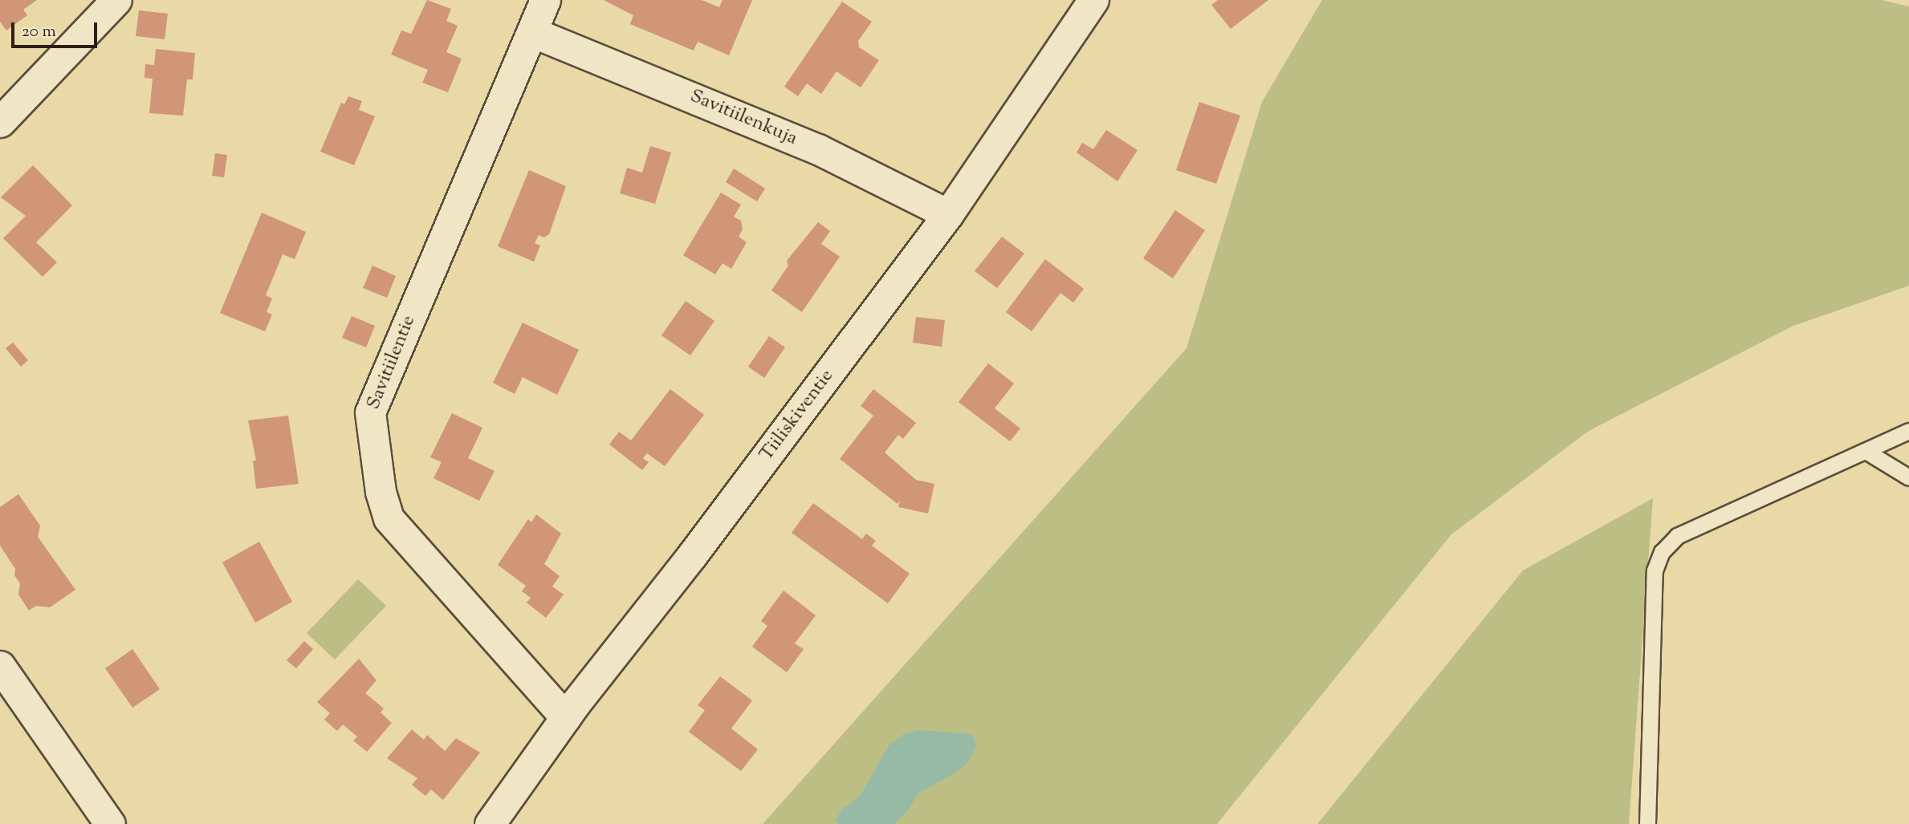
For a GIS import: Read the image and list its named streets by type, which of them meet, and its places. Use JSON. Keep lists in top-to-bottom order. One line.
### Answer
{"streets":{"street":["Savitiilenkuja","Savitiilentie","Tiiliskiventie"]},"crossings":[["Savitiilenkuja","Savitiilentie"],["Savitiilenkuja","Tiiliskiventie"],["Savitiilentie","Tiiliskiventie"]],"scale_bar":"20 m"}
